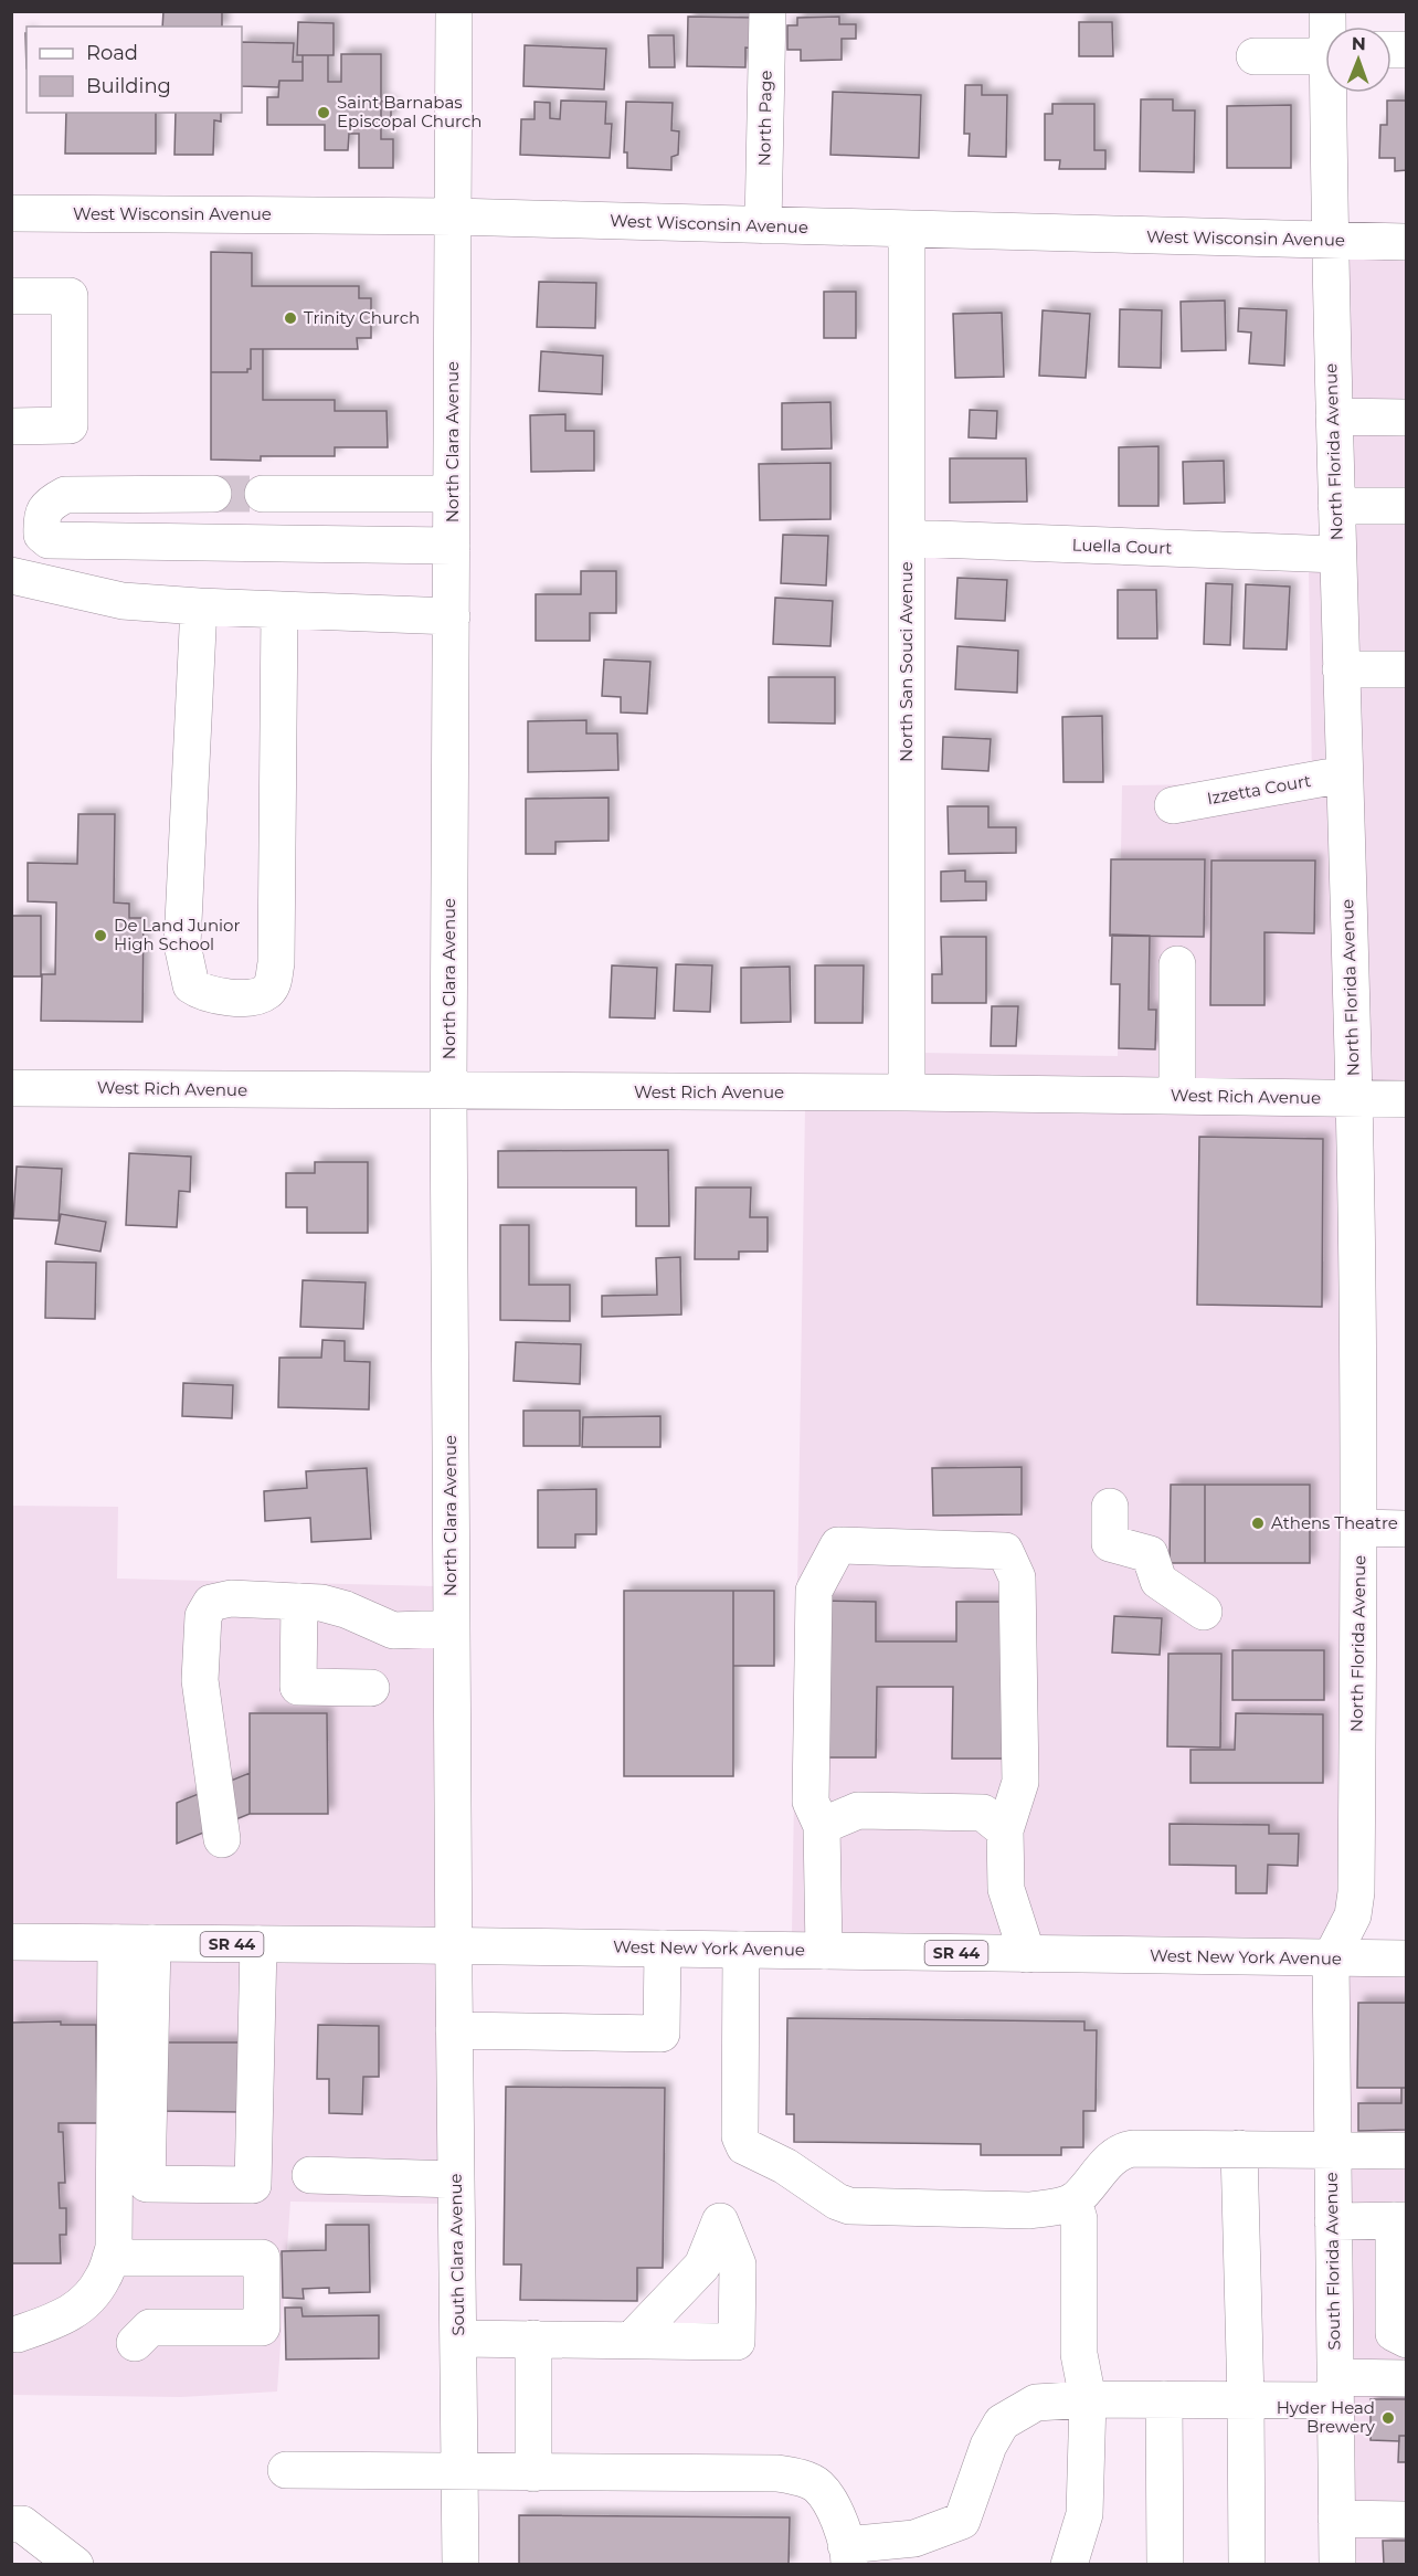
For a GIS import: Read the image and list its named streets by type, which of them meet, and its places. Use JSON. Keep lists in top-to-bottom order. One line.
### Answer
{"streets":{"street":["North Page","West Wisconsin Avenue","North Clara Avenue","North Florida Avenue","Luella Court","North San Souci Avenue","Izzetta Court","West Rich Avenue","SR 44","West New York Avenue","South Clara Avenue","South Florida Avenue"]},"crossings":[["North Page","West Wisconsin Avenue"],["West Wisconsin Avenue","North Clara Avenue"],["West Wisconsin Avenue","North Florida Avenue"],["West Wisconsin Avenue","North San Souci Avenue"],["North Clara Avenue","West Rich Avenue"],["North Clara Avenue","West New York Avenue"],["North Clara Avenue","South Clara Avenue"],["North Florida Avenue","Luella Court"],["North Florida Avenue","Izzetta Court"],["North Florida Avenue","West Rich Avenue"],["North Florida Avenue","West New York Avenue"],["North Florida Avenue","South Florida Avenue"],["Luella Court","North San Souci Avenue"],["North San Souci Avenue","West Rich Avenue"],["West New York Avenue","South Clara Avenue"],["West New York Avenue","South Florida Avenue"]],"places":["Saint Barnabas Episcopal Church","Trinity Church","De Land Junior High School","Athens Theatre","Hyder Head Brewery"],"legend":["Road","Building"],"north":"top"}
